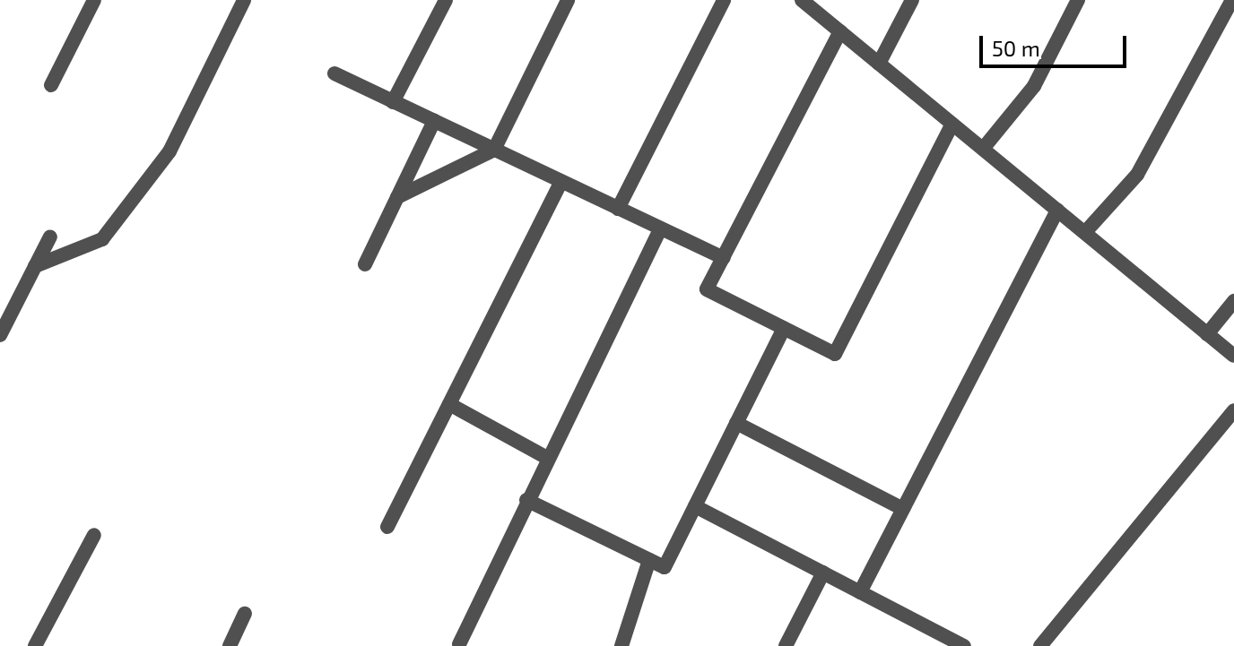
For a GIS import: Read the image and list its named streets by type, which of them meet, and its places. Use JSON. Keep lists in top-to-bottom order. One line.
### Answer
{"scale_bar":"50 m"}
